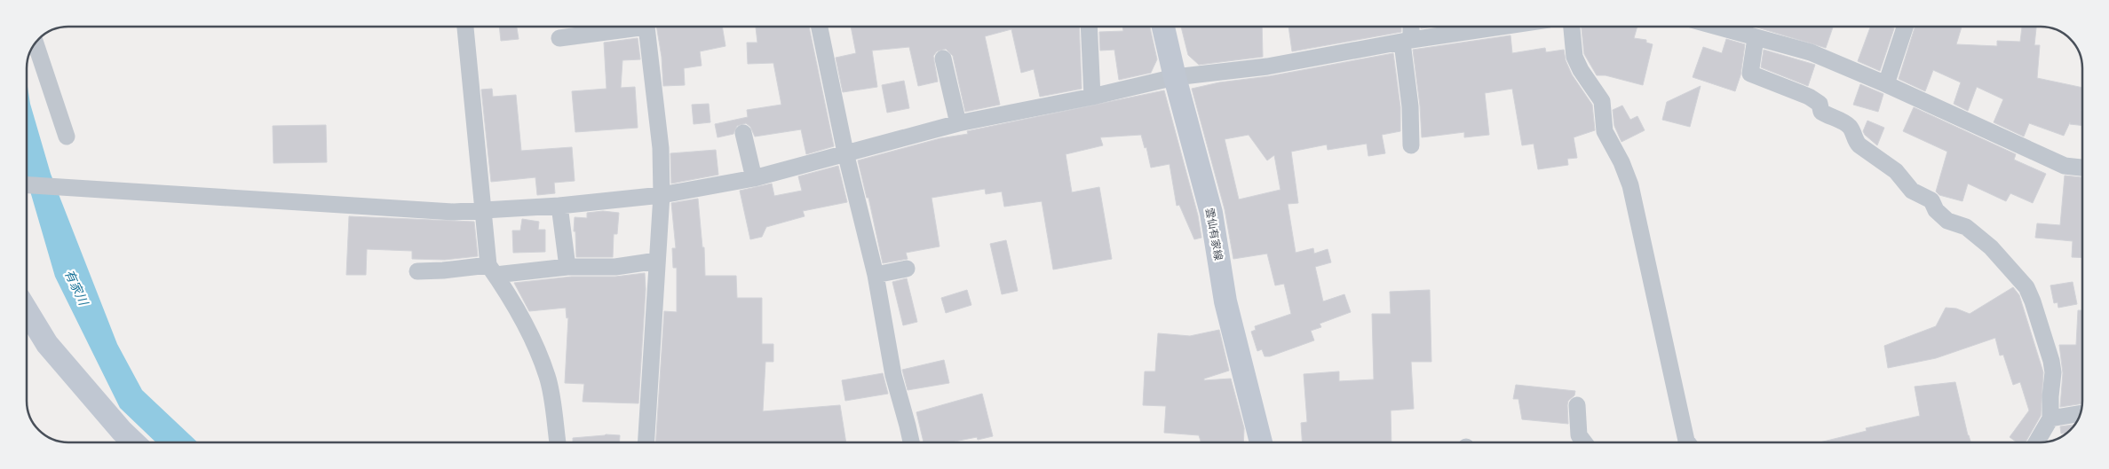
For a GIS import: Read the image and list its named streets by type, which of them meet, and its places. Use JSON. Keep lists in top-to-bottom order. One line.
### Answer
{"streets":{"main road":["雲仙有家線"]},"water":["有家川"]}
